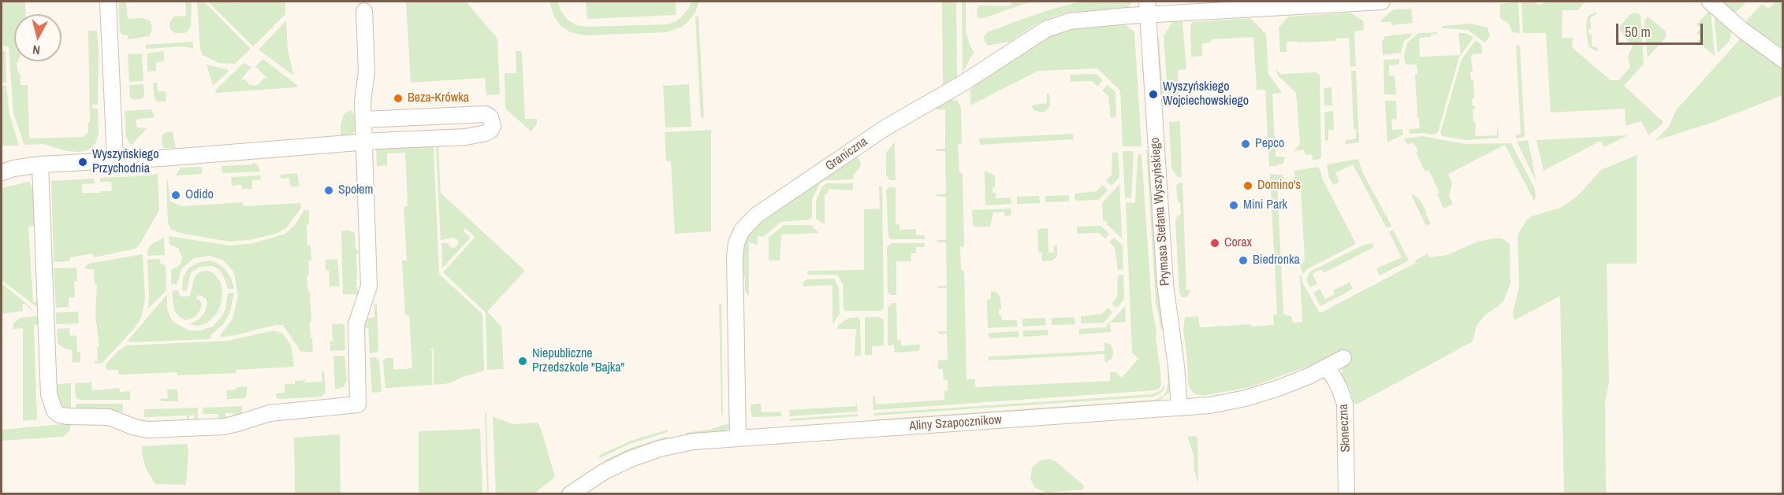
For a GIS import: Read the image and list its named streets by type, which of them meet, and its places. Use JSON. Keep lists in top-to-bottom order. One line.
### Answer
{"streets":{"street":["Graniczna","Prymasa Stefana Wyszyńskiego","Aliny Szapocznikow","Słoneczna"]},"crossings":[["Graniczna","Prymasa Stefana Wyszyńskiego"],["Graniczna","Aliny Szapocznikow"],["Prymasa Stefana Wyszyńskiego","Aliny Szapocznikow"],["Aliny Szapocznikow","Słoneczna"]],"places":["Wyszyńskiego Wojciechowskiego","Beza-Krówka","Pepco","Wyszyńskiego Przychodnia","Domino's","Społem","Odido","Mini Park","Corax","Biedronka","Niepubliczne Przedszkole \"Bajka\""],"scale_bar":"50 m","north":"bottom"}
